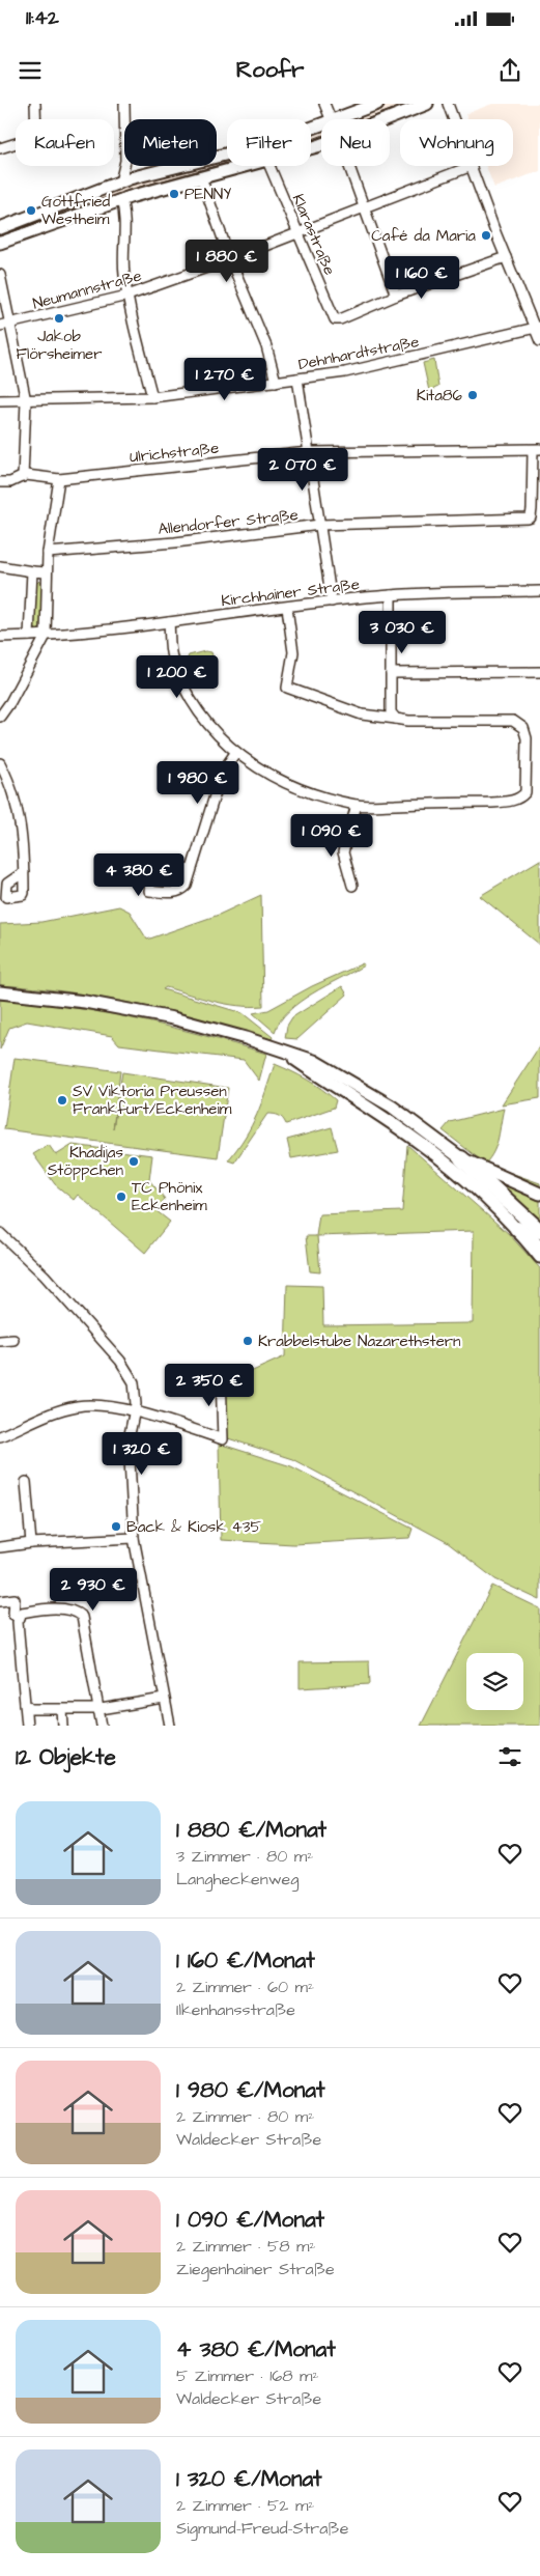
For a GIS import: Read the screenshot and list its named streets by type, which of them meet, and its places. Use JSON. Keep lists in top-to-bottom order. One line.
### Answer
{"streets":{"street":["Klarastraße","Neumannstraße","Dehnhardtstraße","Ulrichstraße","Allendorfer Straße","Kirchhainer Straße"]},"crossings":[["Klarastraße","Neumannstraße"],["Ulrichstraße","Allendorfer Straße"]],"places":["PENNY","Gottfried Westheim","Café da Maria","Jakob Flörsheimer","Kita86","SV Viktoria Preussen Frankfurt/Eckenheim","Khadijas Stöppchen","TC Phönix Eckenheim","Krabbelstube Nazarethstern","Back & Kiosk 435"],"page":{"status":"11:42","header":"Roofr","chip":["Kaufen","Mieten","Filter","Neu","Wohnung"],"price":["1 880 €","1 160 €","1 270 €","2 070 €","3 030 €","1 200 €","1 980 €","1 090 €","4 380 €","2 350 €","1 320 €","2 930 €"],"heading":"12 Objekte","list":[{"name":"1 880 €/Monat","note":"3 Zimmer · 80 m² · Langheckenweg"},{"name":"1 160 €/Monat","note":"2 Zimmer · 60 m² · Ilkenhansstraße"},{"name":"1 980 €/Monat","note":"2 Zimmer · 80 m² · Waldecker Straße"},{"name":"1 090 €/Monat","note":"2 Zimmer · 58 m² · Ziegenhainer Straße"},{"name":"4 380 €/Monat","note":"5 Zimmer · 168 m² · Waldecker Straße"},{"name":"1 320 €/Monat","note":"2 Zimmer · 52 m² · Sigmund-Freud-Straße"}]}}
